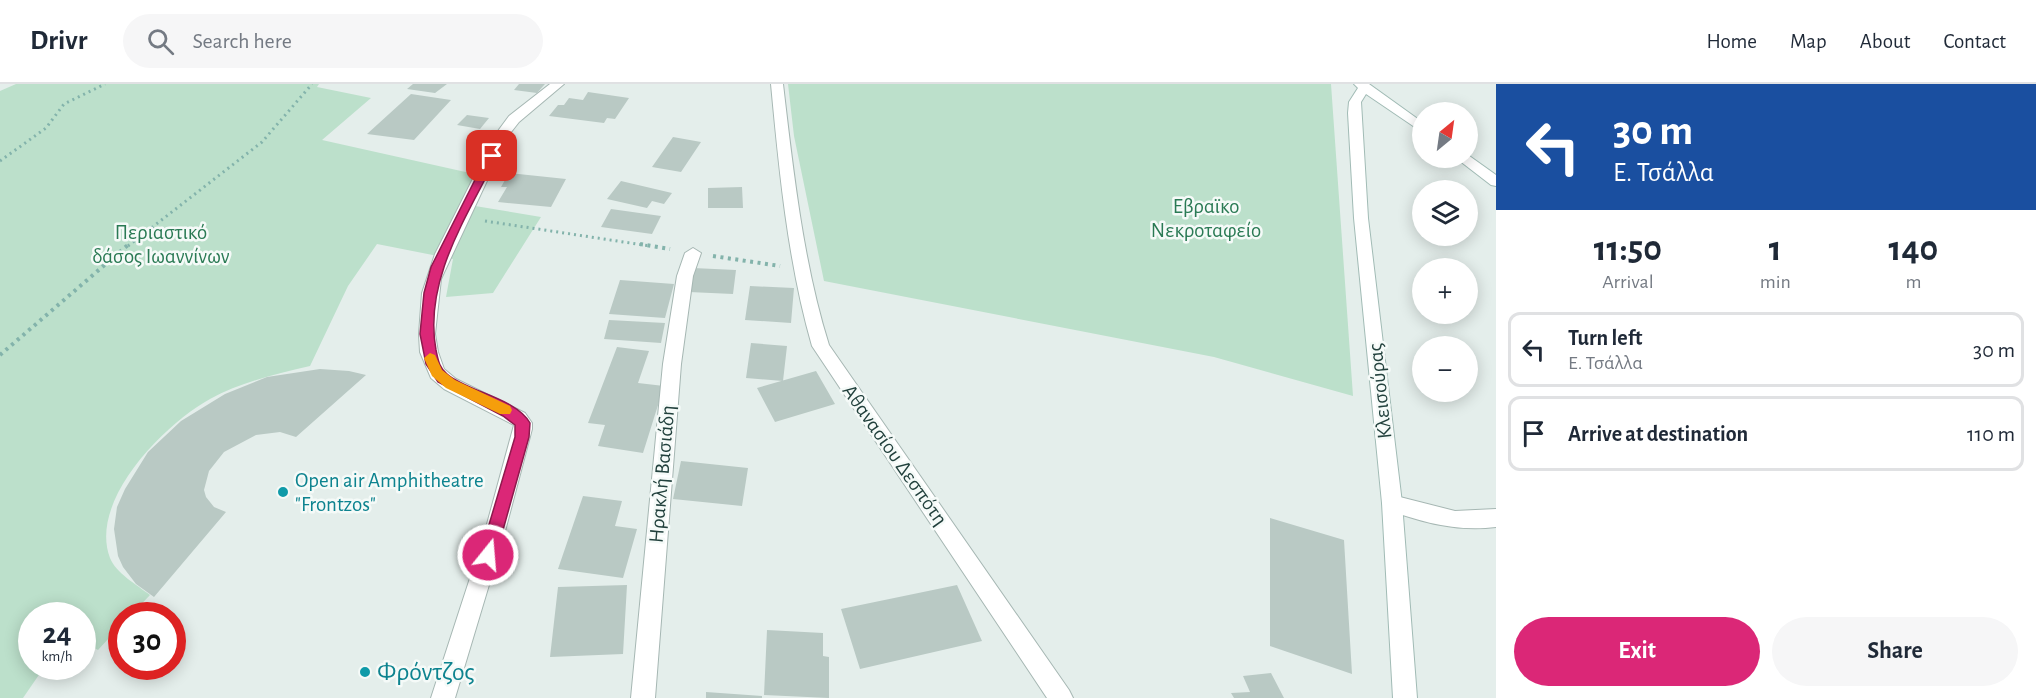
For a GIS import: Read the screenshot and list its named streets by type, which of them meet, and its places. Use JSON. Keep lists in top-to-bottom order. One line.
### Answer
{"streets":{"street":["Κλεισούρας","Αθανασίου Δεσπότη","Ηρακλή Βασιάδη"]},"parks":["Εβραϊκο Νεκροταφείο","Περιαστικό δάσος Ιωαννίνων"],"places":["Open air Amphitheatre \"Frontzos\"","Φρόντζος"],"north":"top right","page":{"header":"Drivr","search":"Search here","nav":["Home","Map","About","Contact"],"turn":["30 m","Ε. Τσάλλα"],"map_buttons":["+","−"],"eta":["11:50","Arrival","1","min","140","m"],"list":[{"name":"Turn left","note":"Ε. Τσάλλα","value":"30 m"},{"name":"Arrive at destination","value":"110 m"}],"speed":"24 km/h","limit":"30","buttons":["Exit","Share"]}}
